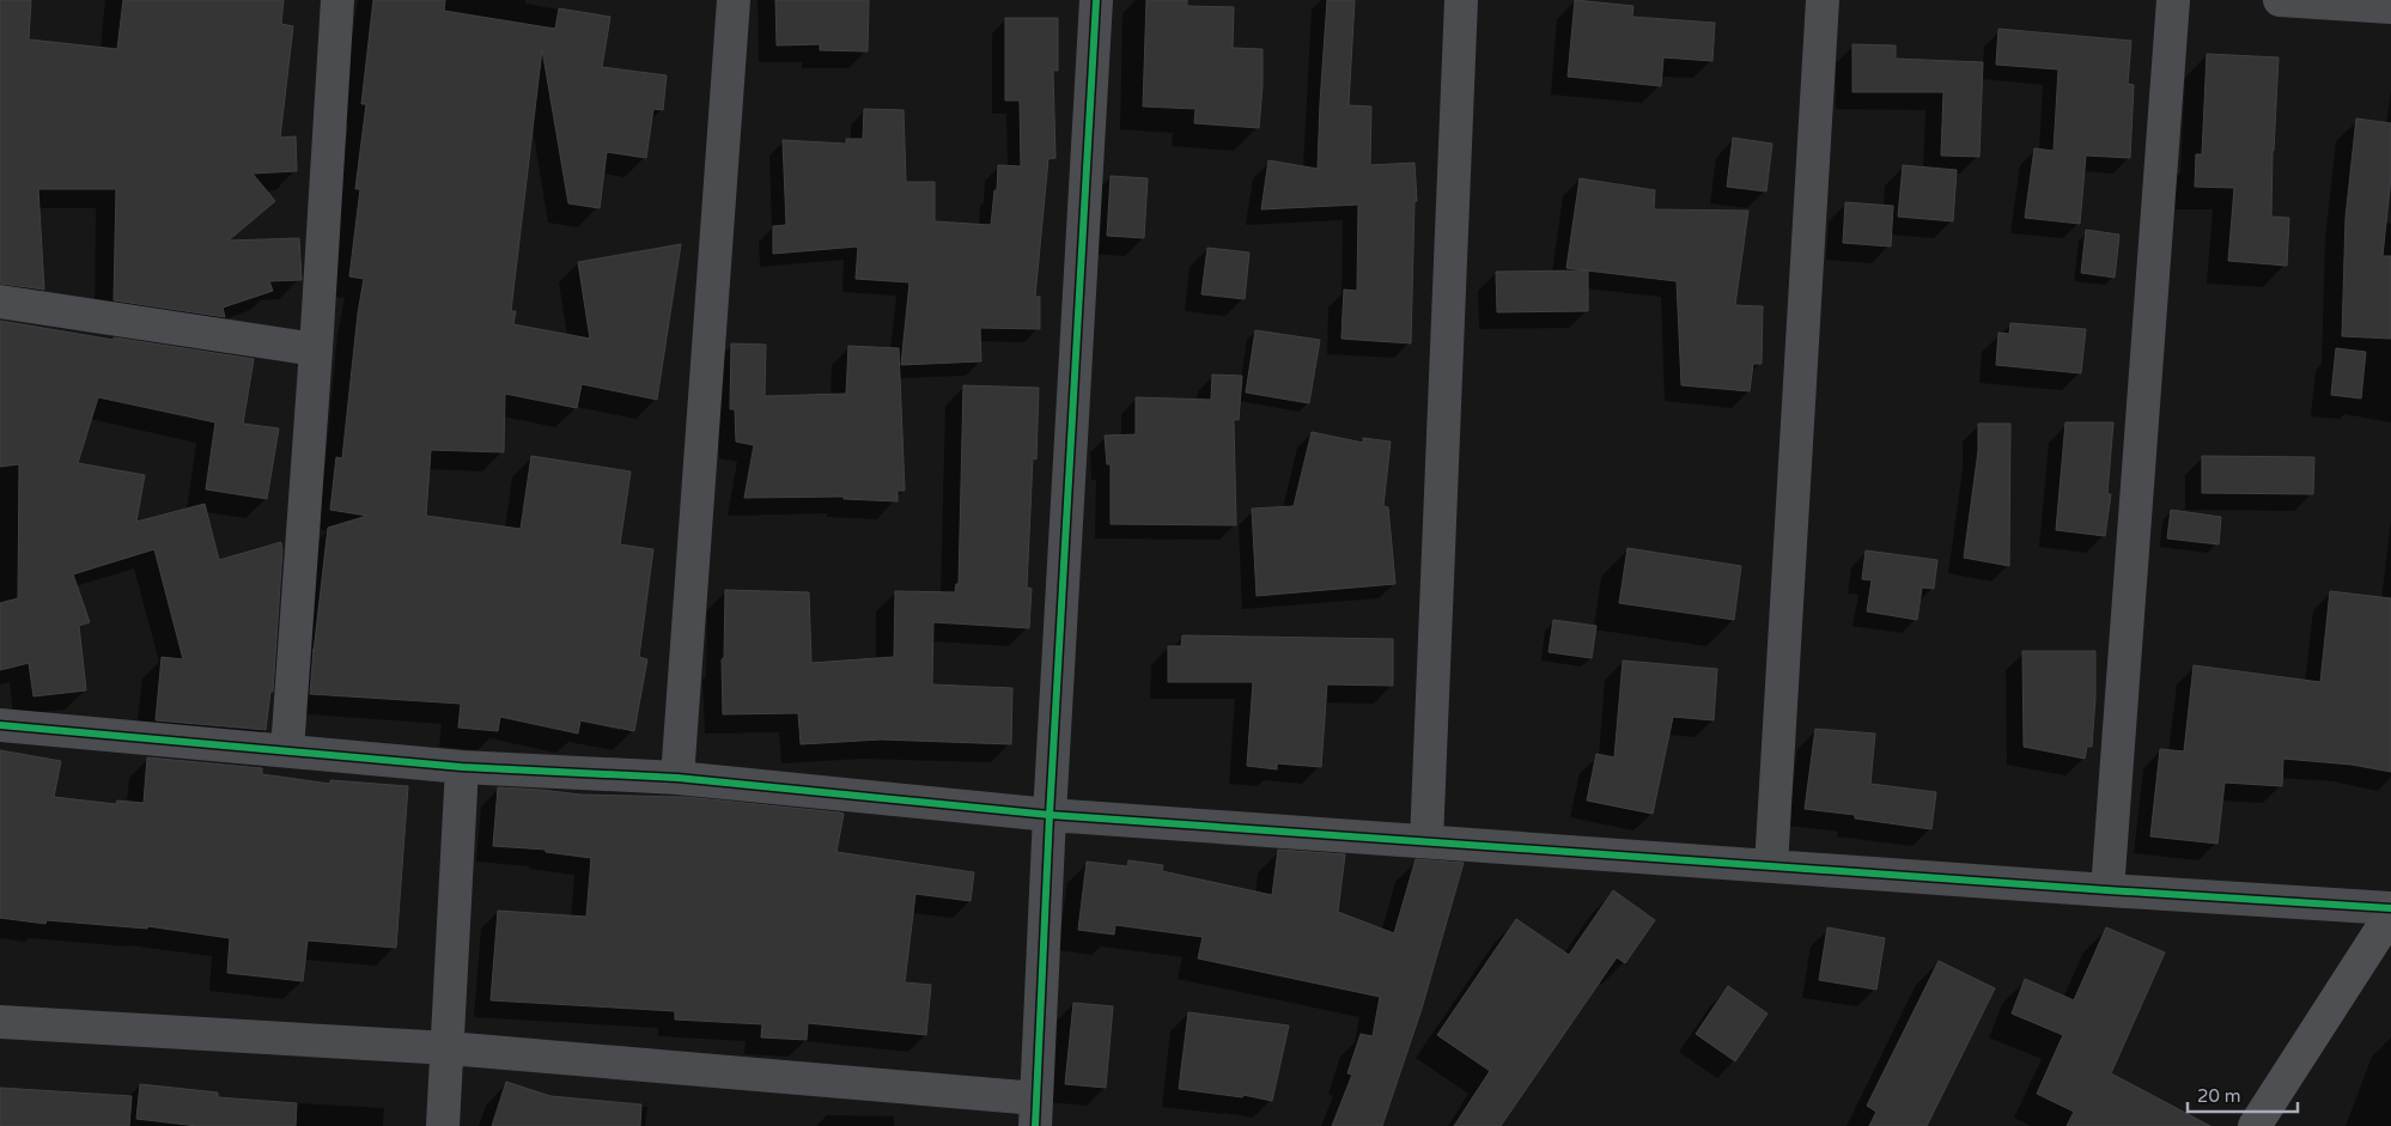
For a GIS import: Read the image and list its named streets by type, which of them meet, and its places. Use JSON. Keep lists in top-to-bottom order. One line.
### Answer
{"scale_bar":"20 m"}
